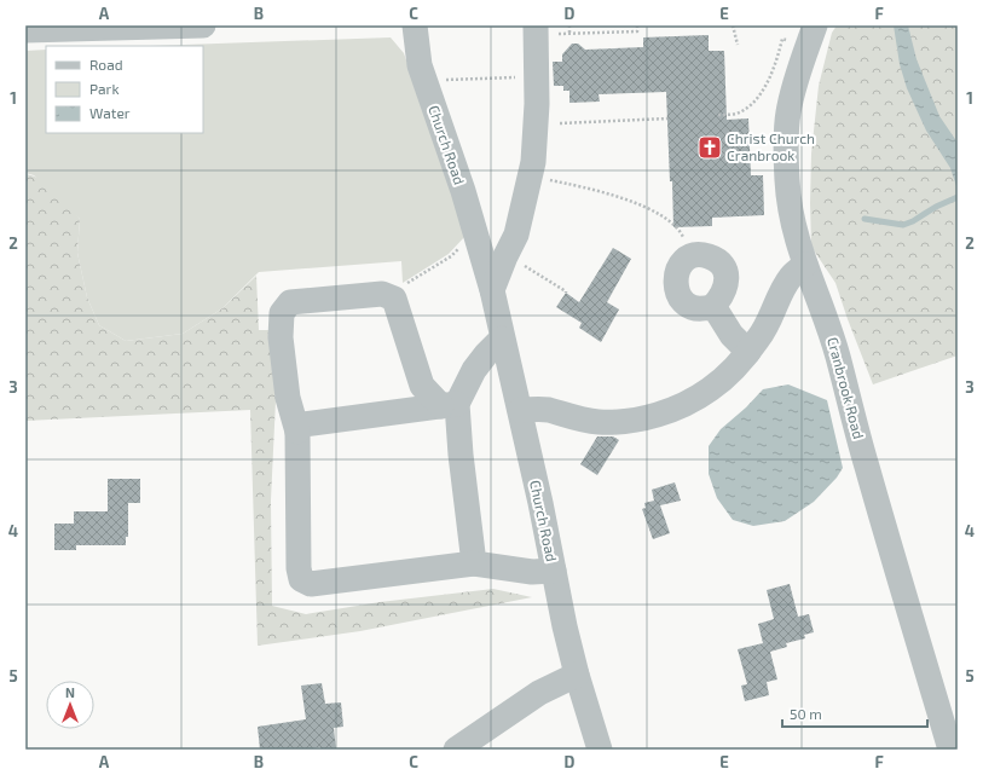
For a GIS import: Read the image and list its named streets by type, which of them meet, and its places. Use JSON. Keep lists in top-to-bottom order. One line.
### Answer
{"streets":{"street":["Church Road","Cranbrook Road"]},"places":{"church":["Christ Church Cranbrook"]},"legend":["Road","Park","Water"],"scale_bar":"50 m","north":"top","grid":{"columns":["A","B","C","D","E","F"],"rows":["1","2","3","4","5"]}}
